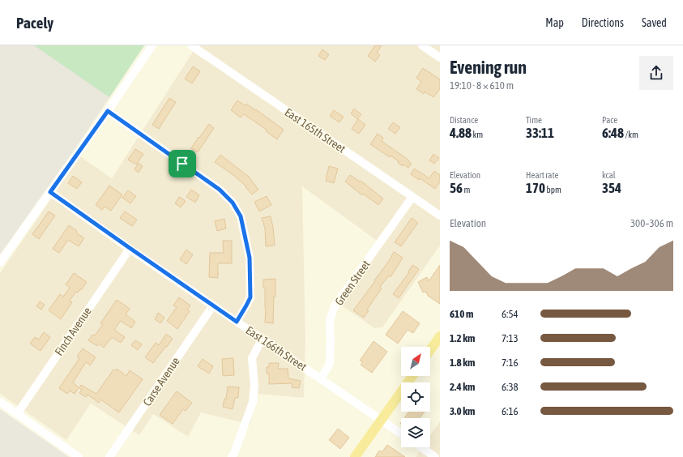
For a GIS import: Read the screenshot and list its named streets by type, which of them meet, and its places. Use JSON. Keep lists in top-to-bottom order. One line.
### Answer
{"streets":{"street":["East 165th Street","Green Street","Finch Avenue","East 166th Street","Carse Avenue"]},"crossings":[["East 165th Street","Green Street"],["Green Street","East 166th Street"],["Finch Avenue","East 166th Street"],["East 166th Street","Carse Avenue"]],"north":"top right","page":{"header":"Pacely","nav":["Map","Directions","Saved"],"heading":["Evening run","19:10 · 8 × 610 m"],"stats":[["Distance","4.88 km"],["Time","33:11"],["Pace","6:48 /km"],["Elevation","56 m"],["Heart rate","170 bpm"],["kcal","354"]],"chart":["Elevation","300–306 m"],"list":[{"name":"610 m","note":"6:54"},{"name":"1.2 km","note":"7:13"},{"name":"1.8 km","note":"7:16"},{"name":"2.4 km","note":"6:38"},{"name":"3.0 km","note":"6:16"}]}}
